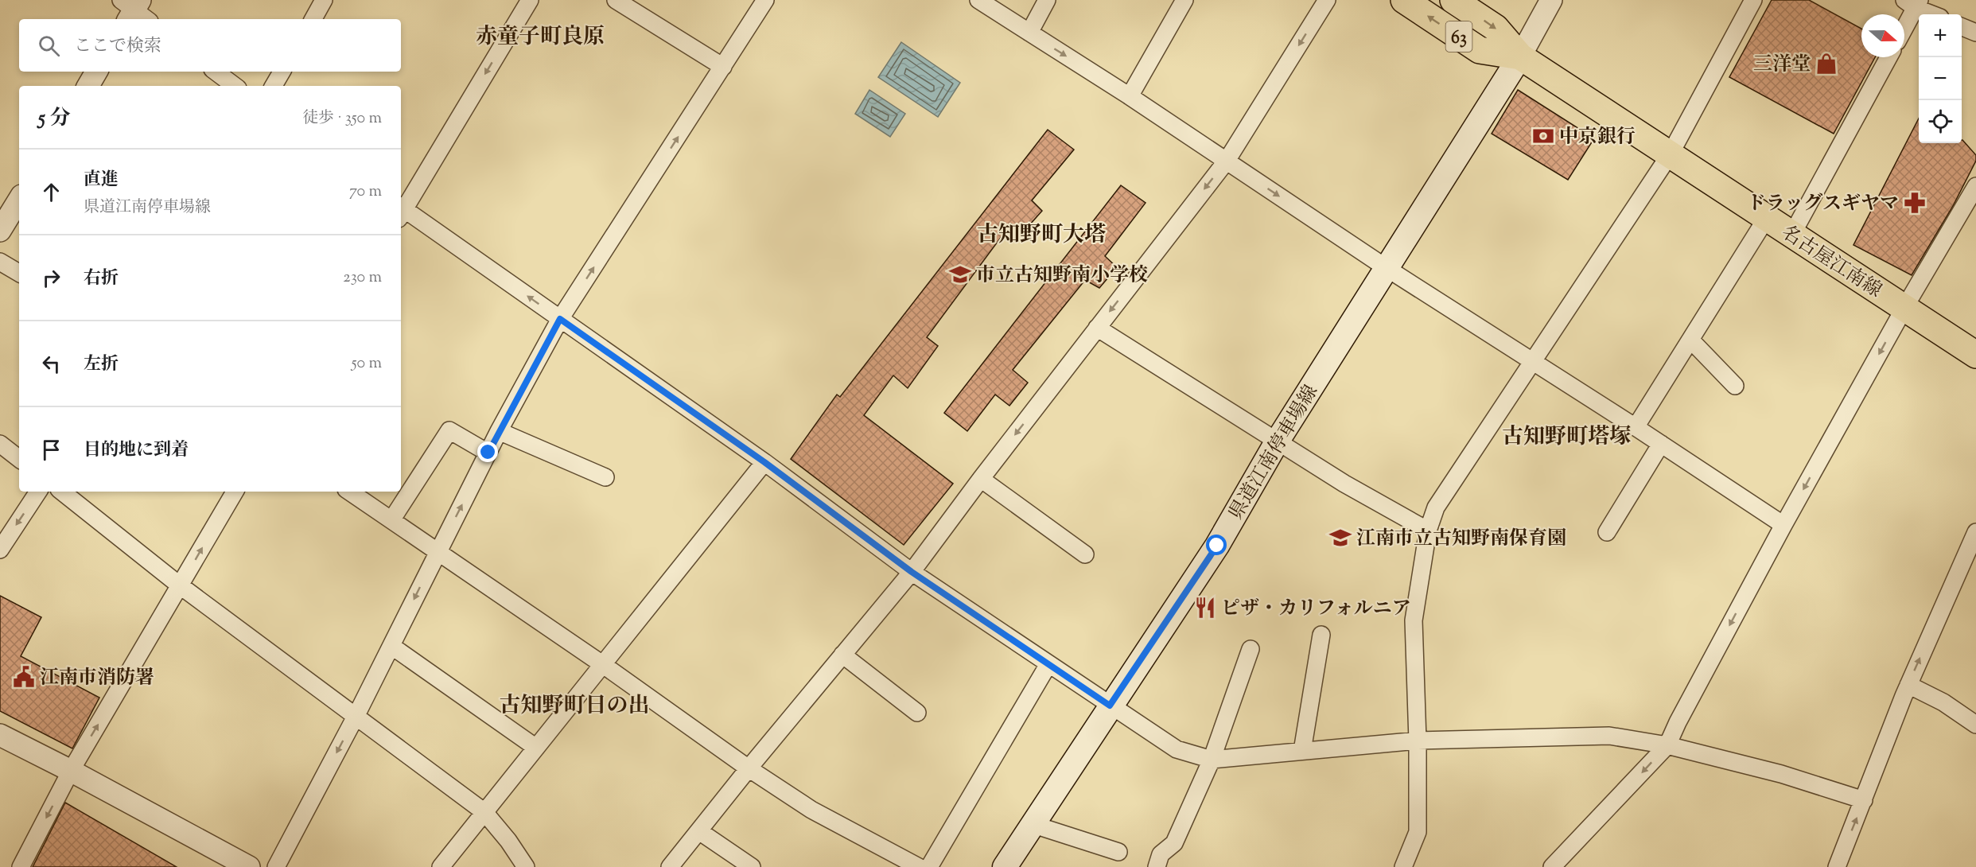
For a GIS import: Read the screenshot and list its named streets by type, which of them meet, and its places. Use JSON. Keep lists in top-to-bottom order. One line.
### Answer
{"streets":{"main road":["63","名古屋江南線","県道江南停車場線"]},"crossings":[["名古屋江南線","県道江南停車場線"]],"districts":["赤童子町良原","古知野町大塔","古知野町塔塚","古知野町日の出"],"places":{"shop":["三洋堂"],"bank":["中京銀行"],"pharmacy":["ドラッグスギヤマ"],"school or university":["市立古知野南小学校","江南市立古知野南保育園"],"restaurant":["ピザ・カリフォルニア"],"public building":["江南市消防署"]},"north":"right","page":{"map_buttons":["+","−"],"search":"ここで検索","heading":["5 分","徒歩 · 350 m"],"list":[["直進","県道江南停車場線","70 m"],["右折","230 m"],["左折","50 m"],"目的地に到着"]}}
